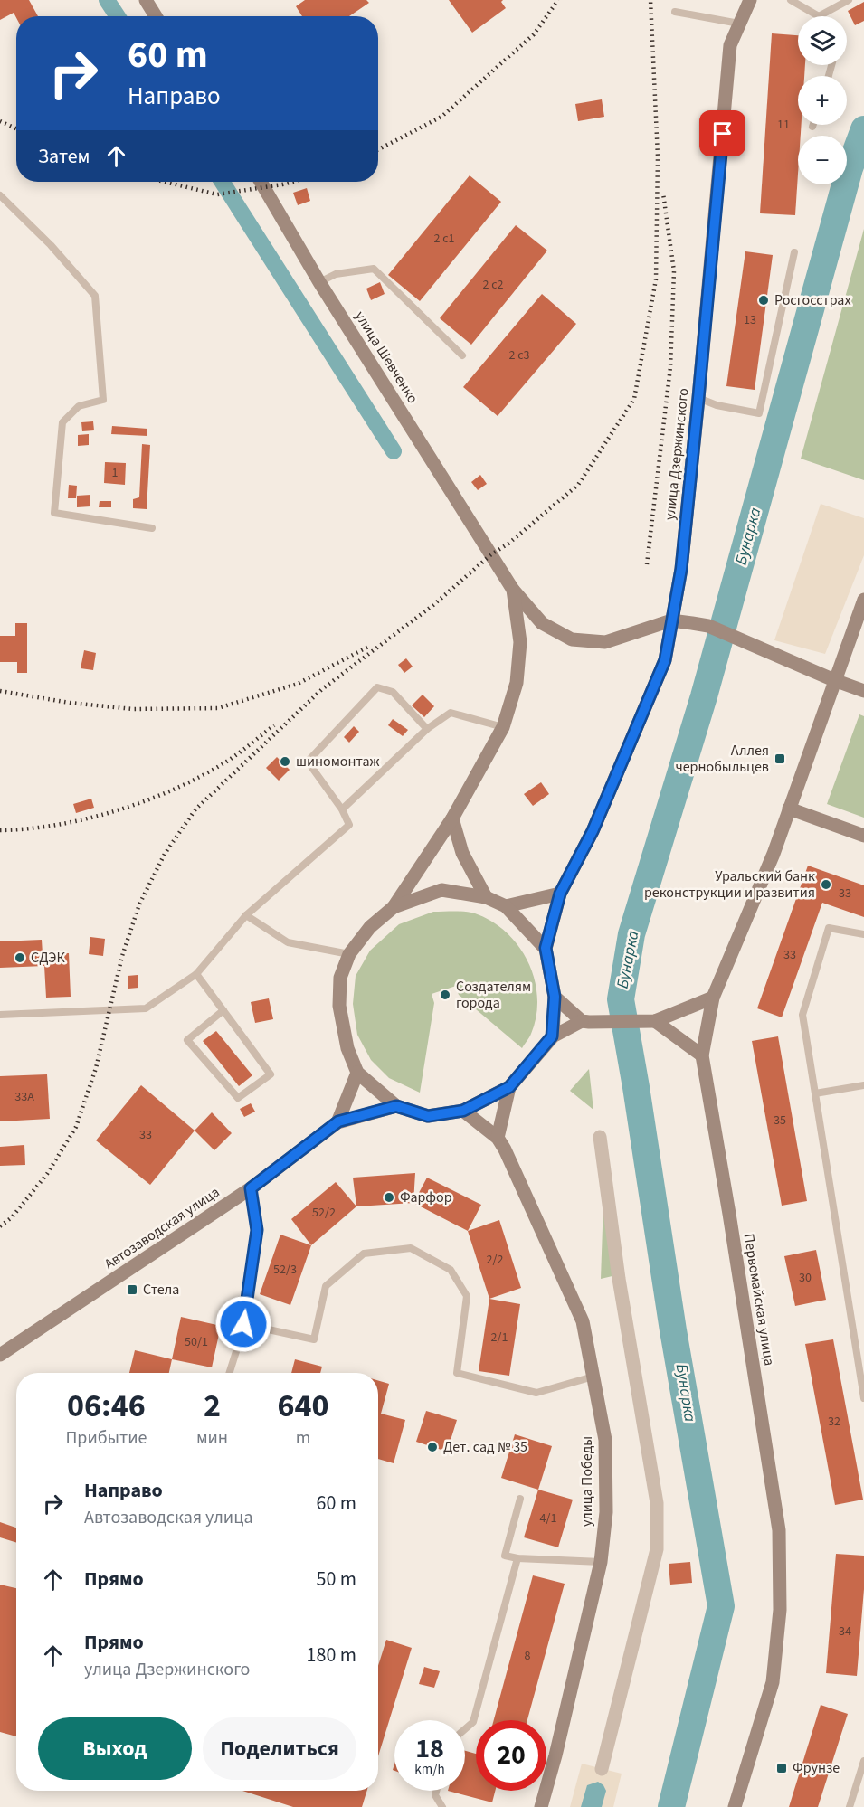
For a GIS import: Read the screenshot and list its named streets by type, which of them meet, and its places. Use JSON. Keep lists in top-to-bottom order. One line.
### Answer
{"streets":{"main road":["улица Шевченко","улица Дзержинского","Автозаводская улица","Первомайская улица","улица Победы"]},"water":["Бунарка"],"places":{"other":["Росгосстрах","шиномонтаж","Уральский банк реконструкции и развития","СДЭК","Создателям города","Фарфор","Дет. сад № 35"],"transit":["Аллея чернобыльцев","Стела","Фрунзе"]},"house_numbers":["11","2 с1","2 с2","13","2 с3","1","33","33","33А","35","33","52/2","2/2","52/3","30","2/1","50/1","32","4/1","34","8"],"page":{"map_buttons":["+","−"],"turn":["60 m","Направо"],"then":"Затем","eta":["06:46","Прибытие","2","мин","640","m"],"list":[{"name":"Направо","note":"Автозаводская улица","value":"60 m"},{"name":"Прямо","value":"50 m"},{"name":"Прямо","note":"улица Дзержинского","value":"180 m"}],"buttons":["Выход","Поделиться"],"speed":"18 km/h","limit":"20"}}
